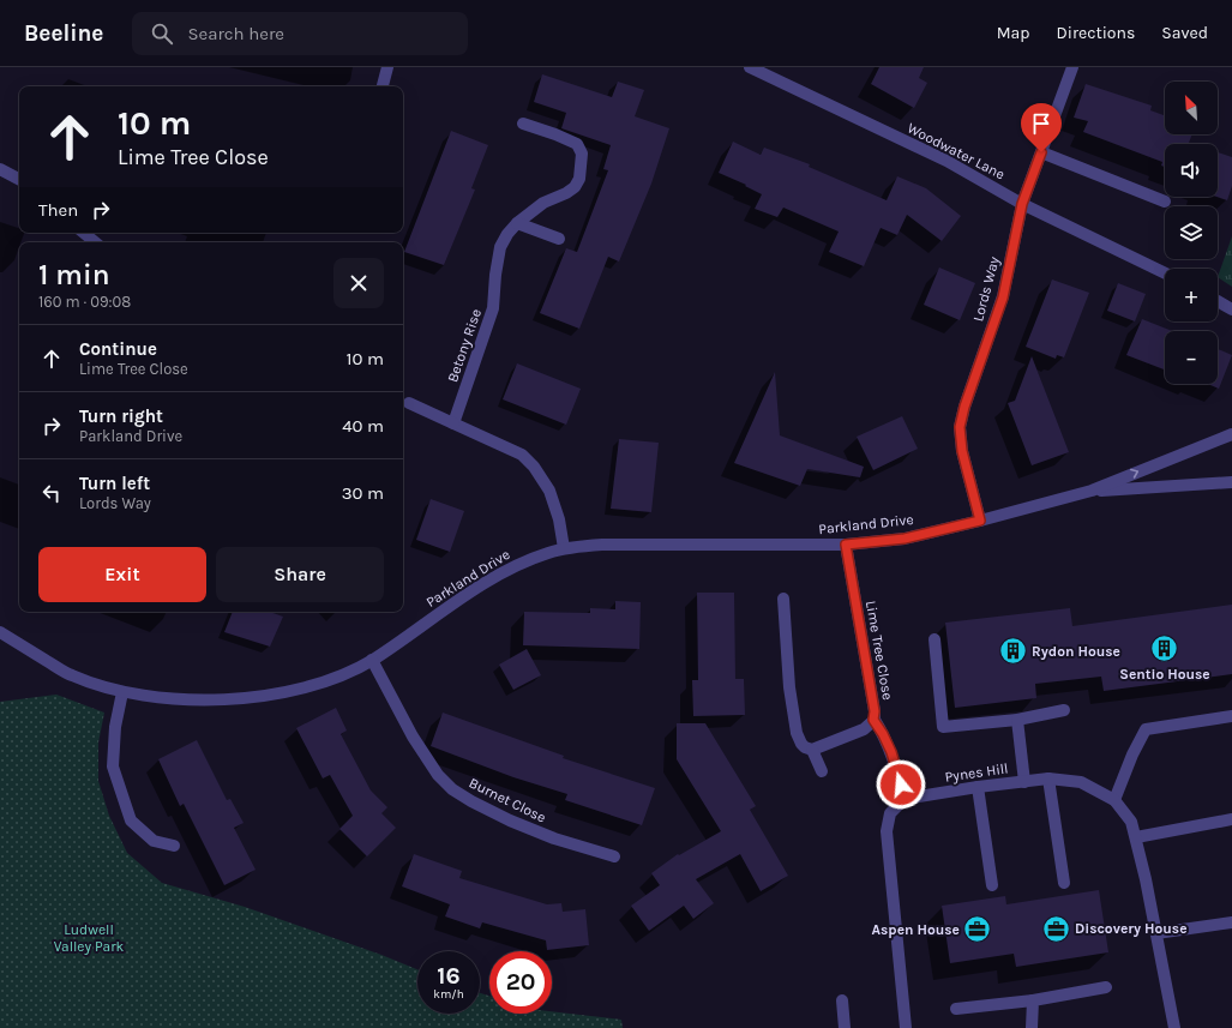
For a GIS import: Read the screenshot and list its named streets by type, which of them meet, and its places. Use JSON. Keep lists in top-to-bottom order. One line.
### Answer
{"streets":{"street":["Woodwater Lane","Lords Way","Betony Rise","Parkland Drive","Lime Tree Close","Pynes Hill","Burnet Close"]},"crossings":[["Woodwater Lane","Lords Way"],["Lords Way","Parkland Drive"],["Parkland Drive","Lime Tree Close"],["Parkland Drive","Burnet Close"]],"parks":["Ludwell Valley Park"],"places":{"building":["Sentio House","Rydon House"],"office":["Discovery House","Aspen House"]},"north":"top left","page":{"header":"Beeline","search":"Search here","nav":["Map","Directions","Saved"],"map_buttons":["+","−"],"turn":["10 m","Lime Tree Close"],"then":"Then","heading":["1 min","160 m · 09:08"],"list":[{"name":"Continue","note":"Lime Tree Close","value":"10 m"},{"name":"Turn right","note":"Parkland Drive","value":"40 m"},{"name":"Turn left","note":"Lords Way","value":"30 m"}],"buttons":["Exit","Share"],"speed":"16 km/h","limit":"20"}}
